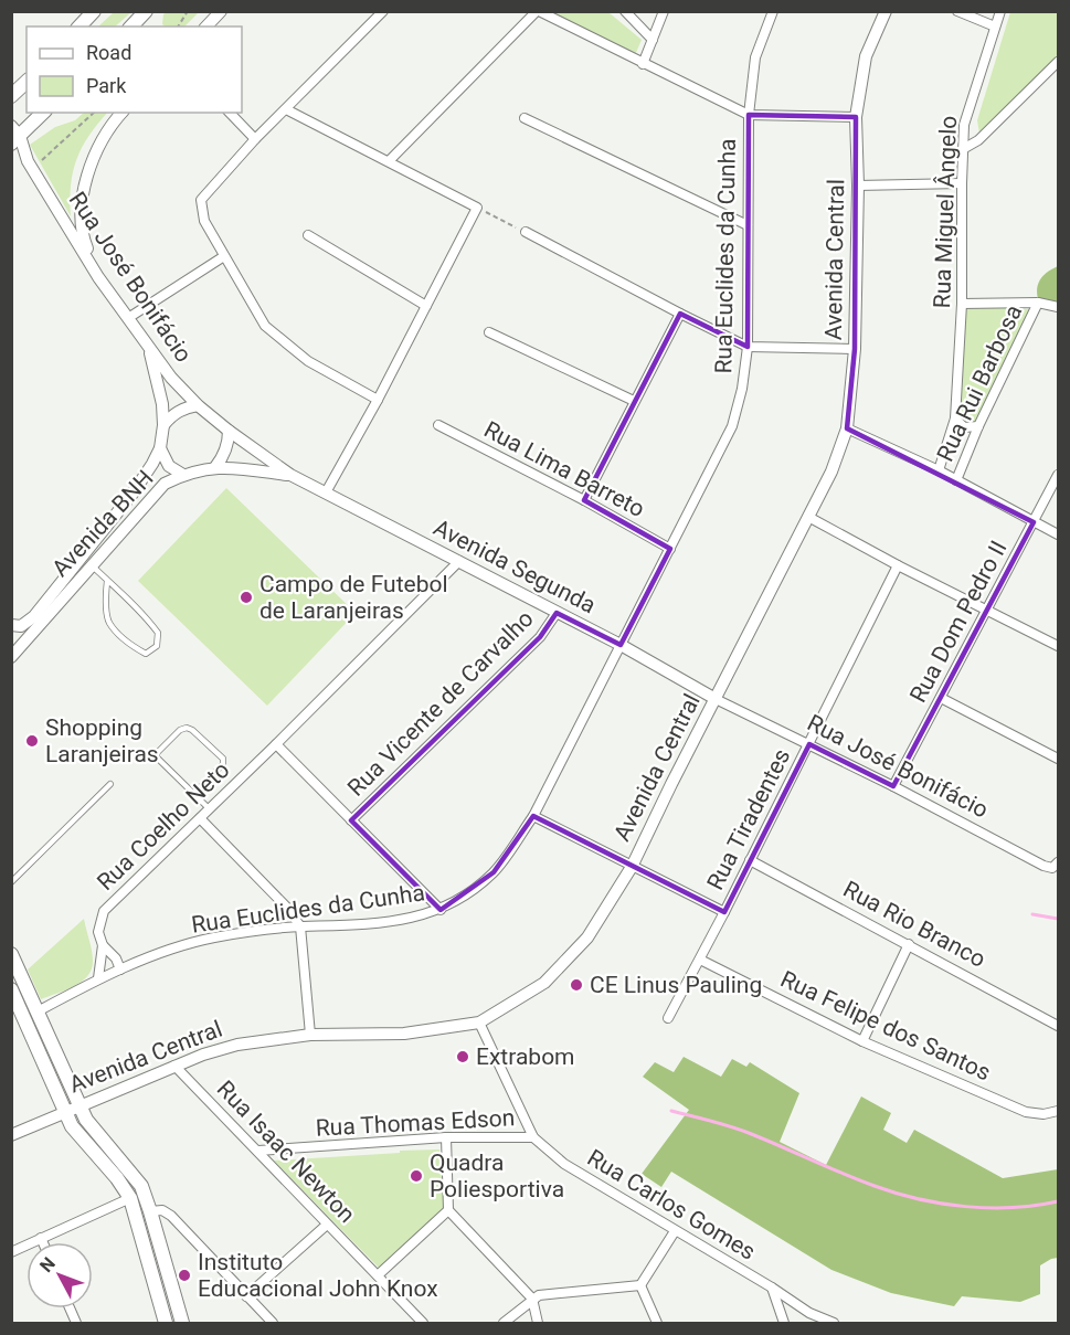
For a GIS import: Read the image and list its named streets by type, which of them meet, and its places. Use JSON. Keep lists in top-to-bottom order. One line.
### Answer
{"streets":{"street":["Rua Miguel Ângelo","Rua Euclides da Cunha","Avenida Central","Rua José Bonifácio","Rua Rui Barbosa","Rua Lima Barreto","Avenida BNH","Avenida Segunda","Rua Dom Pedro II","Rua Vicente de Carvalho","Rua Tiradentes","Rua Coelho Neto","Rua Rio Branco","Rua Felipe dos Santos","Rua Thomas Edson","Rua Isaac Newton","Rua Carlos Gomes"]},"crossings":[["Rua Euclides da Cunha","Rua Lima Barreto"],["Rua Euclides da Cunha","Avenida Segunda"],["Rua Euclides da Cunha","Rua Coelho Neto"],["Avenida Central","Rua José Bonifácio"],["Avenida Central","Avenida Segunda"],["Avenida Central","Rua Isaac Newton"],["Avenida Central","Rua Carlos Gomes"],["Rua José Bonifácio","Avenida BNH"],["Rua José Bonifácio","Avenida Segunda"],["Rua José Bonifácio","Rua Dom Pedro II"],["Rua José Bonifácio","Rua Tiradentes"],["Avenida BNH","Avenida Segunda"],["Avenida Segunda","Rua Vicente de Carvalho"],["Avenida Segunda","Rua Coelho Neto"],["Rua Tiradentes","Rua Rio Branco"],["Rua Tiradentes","Rua Felipe dos Santos"],["Rua Thomas Edson","Rua Isaac Newton"],["Rua Thomas Edson","Rua Carlos Gomes"]],"places":["Campo de Futebol de Laranjeiras","Shopping Laranjeiras","CE Linus Pauling","Extrabom","Quadra Poliesportiva","Instituto Educacional John Knox"],"legend":["Road","Park"],"north":"top left"}
